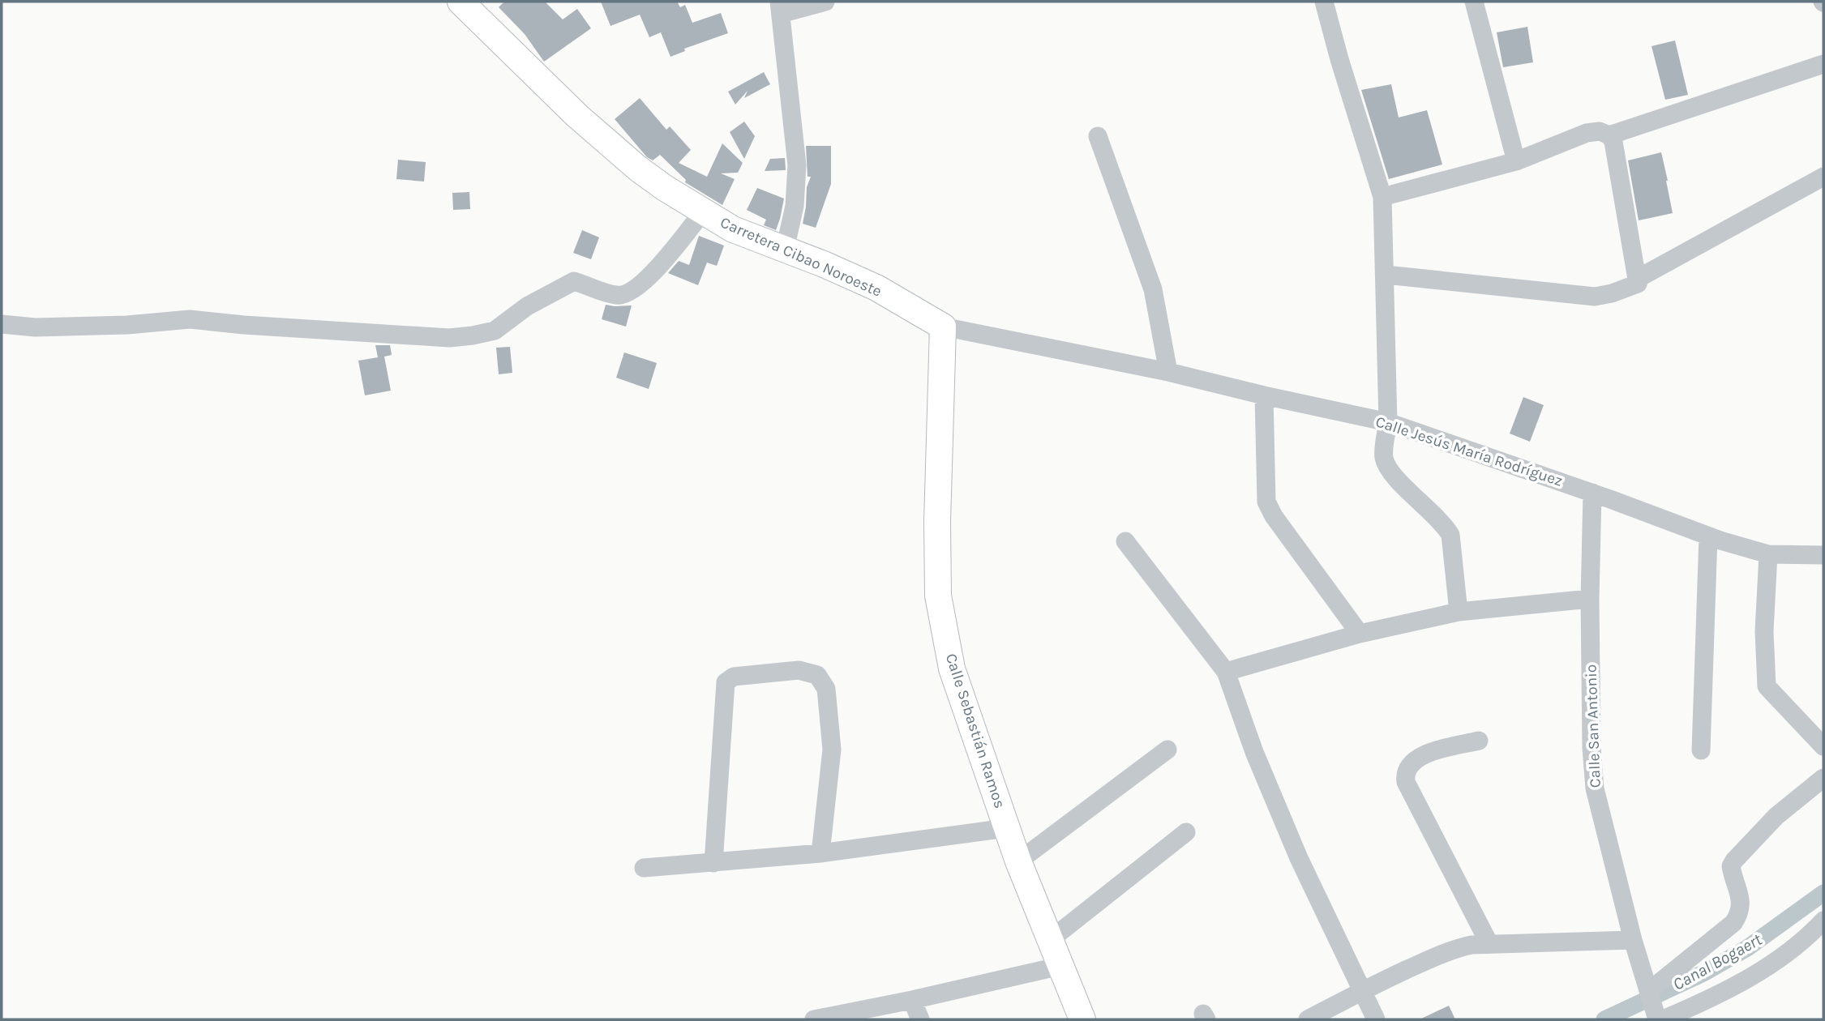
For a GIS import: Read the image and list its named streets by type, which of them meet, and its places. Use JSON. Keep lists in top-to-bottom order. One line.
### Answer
{"streets":{"main road":["Carretera Cibao Noroeste","Calle Sebastián Ramos"],"street":["Calle Jesús María Rodríguez","Calle San Antonio"]},"crossings":[["Carretera Cibao Noroeste","Calle Jesús María Rodríguez"],["Carretera Cibao Noroeste","Calle Sebastián Ramos"],["Calle Jesús María Rodríguez","Calle San Antonio"],["Calle Jesús María Rodríguez","Calle Sebastián Ramos"]],"water":["Canal Bogaert"]}
